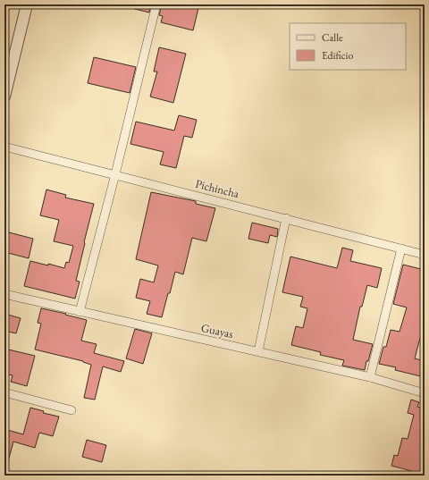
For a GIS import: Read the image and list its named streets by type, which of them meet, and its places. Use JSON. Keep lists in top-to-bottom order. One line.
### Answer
{"streets":{"street":["Pichincha","Guayas"]},"legend":["Calle","Edificio"]}
